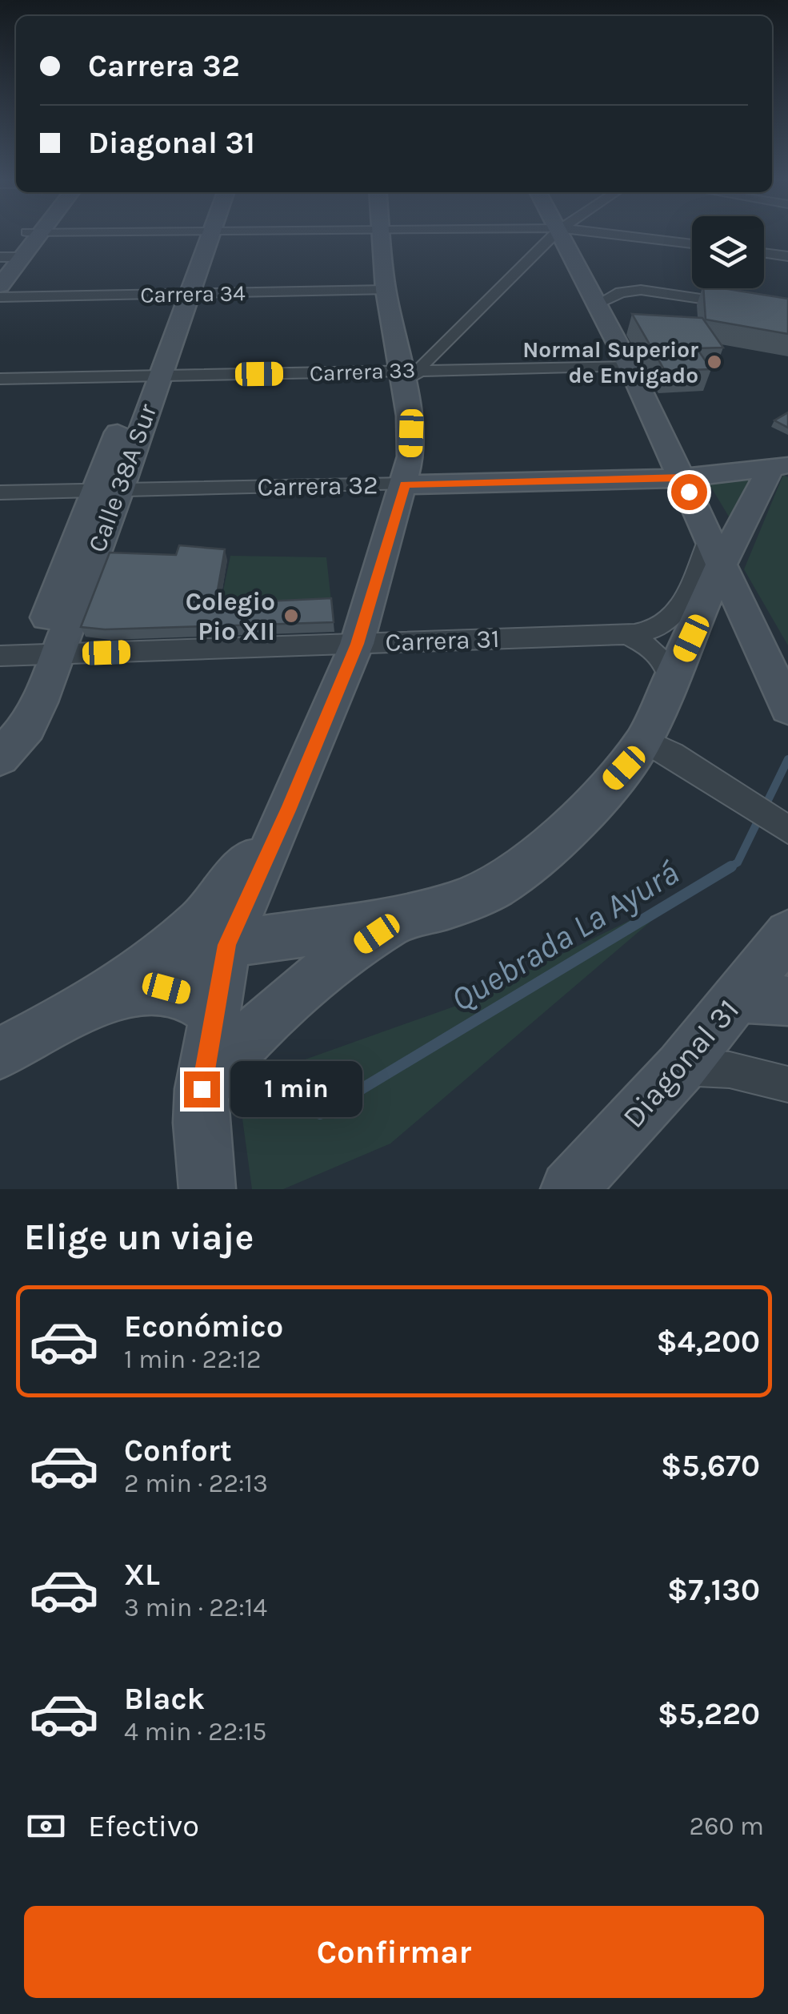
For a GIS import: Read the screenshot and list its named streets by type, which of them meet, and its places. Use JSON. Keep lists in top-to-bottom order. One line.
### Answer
{"streets":{"main road":["Calle 38A Sur","Carrera 32","Diagonal 31"],"street":["Carrera 34","Carrera 33","Carrera 31"]},"crossings":[["Carrera 34","Calle 38A Sur"],["Carrera 33","Calle 38A Sur"],["Calle 38A Sur","Carrera 32"],["Calle 38A Sur","Carrera 31"]],"water":["Quebrada La Ayurá"],"places":["Normal Superior de Envigado","Colegio Pio XII"],"page":{"banner":["Carrera 32","Diagonal 31"],"bubble":"1 min","heading":"Elige un viaje","list":[{"name":"Económico","note":"1 min · 22:12","value":"$4,200"},{"name":"Confort","note":"2 min · 22:13","value":"$5,670"},{"name":"XL","note":"3 min · 22:14","value":"$7,130"},{"name":"Black","note":"4 min · 22:15","value":"$5,220"}],"pay":["Efectivo","260 m"],"buttons":"Confirmar"}}
